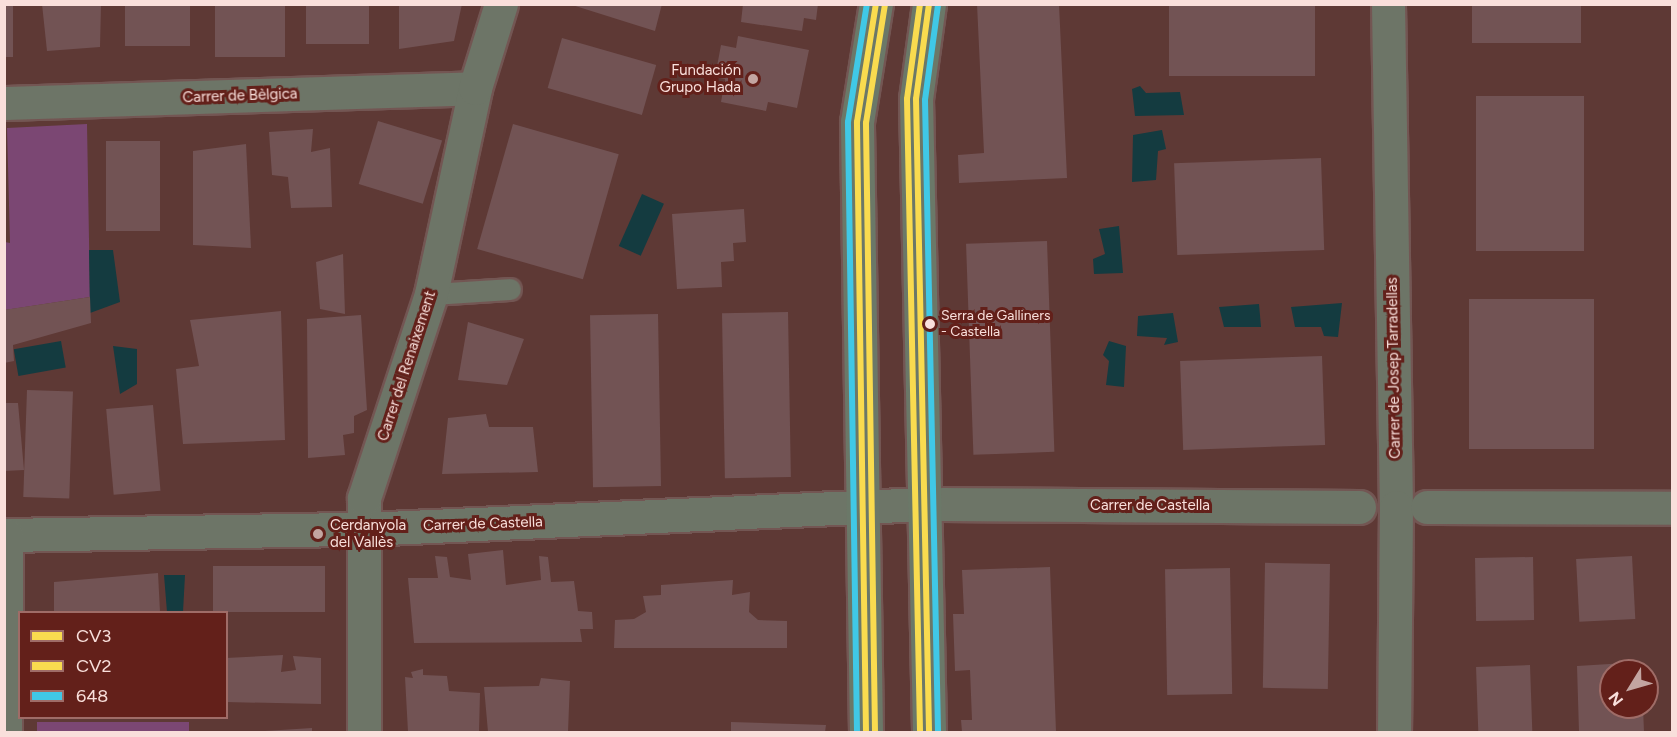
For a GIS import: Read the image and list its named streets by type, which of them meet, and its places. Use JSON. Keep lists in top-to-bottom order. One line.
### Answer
{"streets":{"street":["Carrer de Bèlgica","Carrer del Renaixement","Carrer de Josep Tarradellas","Carrer de Castella"]},"crossings":[["Carrer de Bèlgica","Carrer del Renaixement"],["Carrer del Renaixement","Carrer de Castella"]],"places":["Fundación Grupo Hada","Serra de Galliners - Castella","Cerdanyola del Vallès"],"lines":["transit line CV3","transit line CV2","transit line 648"],"legend":["CV3","CV2","648"],"north":"bottom left"}
